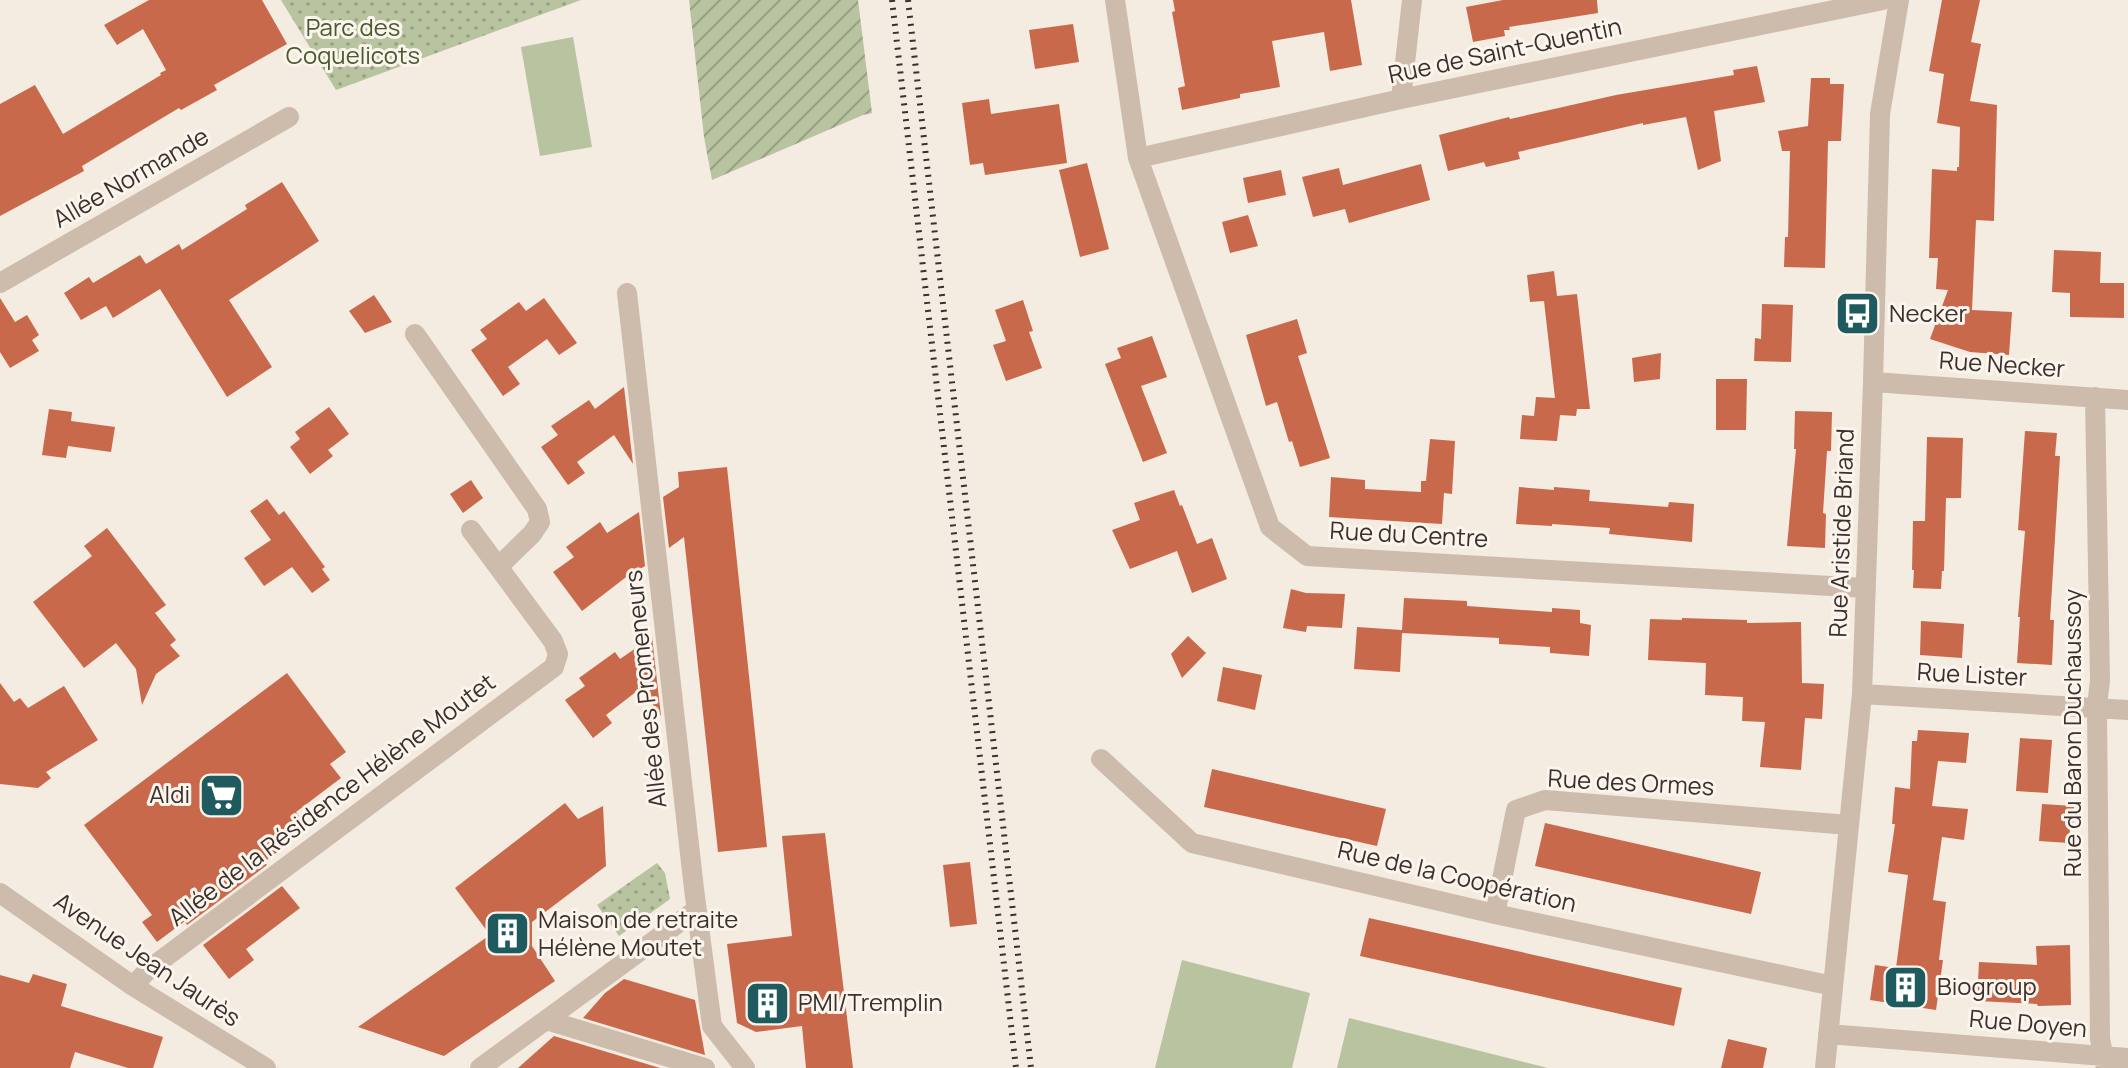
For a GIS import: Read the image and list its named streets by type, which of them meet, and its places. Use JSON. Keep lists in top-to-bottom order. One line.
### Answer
{"streets":{"street":["Rue de Saint-Quentin","Allée Normande","Rue Necker","Rue Aristide Briand","Rue du Centre","Rue Lister","Allée des Promeneurs","Rue du Baron Duchaussoy","Rue des Ormes","Allée de la Résidence Hélène Moutet","Rue de la Coopération","Avenue Jean Jaurès","Rue Doyen"]},"crossings":[["Rue de Saint-Quentin","Rue du Centre"],["Rue Necker","Rue Aristide Briand"],["Rue Necker","Rue du Baron Duchaussoy"],["Rue Aristide Briand","Rue du Centre"],["Rue Aristide Briand","Rue Lister"],["Rue Aristide Briand","Rue des Ormes"],["Rue Aristide Briand","Rue de la Coopération"],["Rue Aristide Briand","Rue Doyen"],["Rue Lister","Rue du Baron Duchaussoy"],["Rue du Baron Duchaussoy","Rue Doyen"],["Rue des Ormes","Rue de la Coopération"],["Allée de la Résidence Hélène Moutet","Avenue Jean Jaurès"]],"parks":["Parc des Coquelicots"],"places":{"bus stop":["Necker"],"supermarket":["Aldi"],"building":["Maison de retraite Hélène Moutet","Biogroup","PMI/Tremplin"]}}
